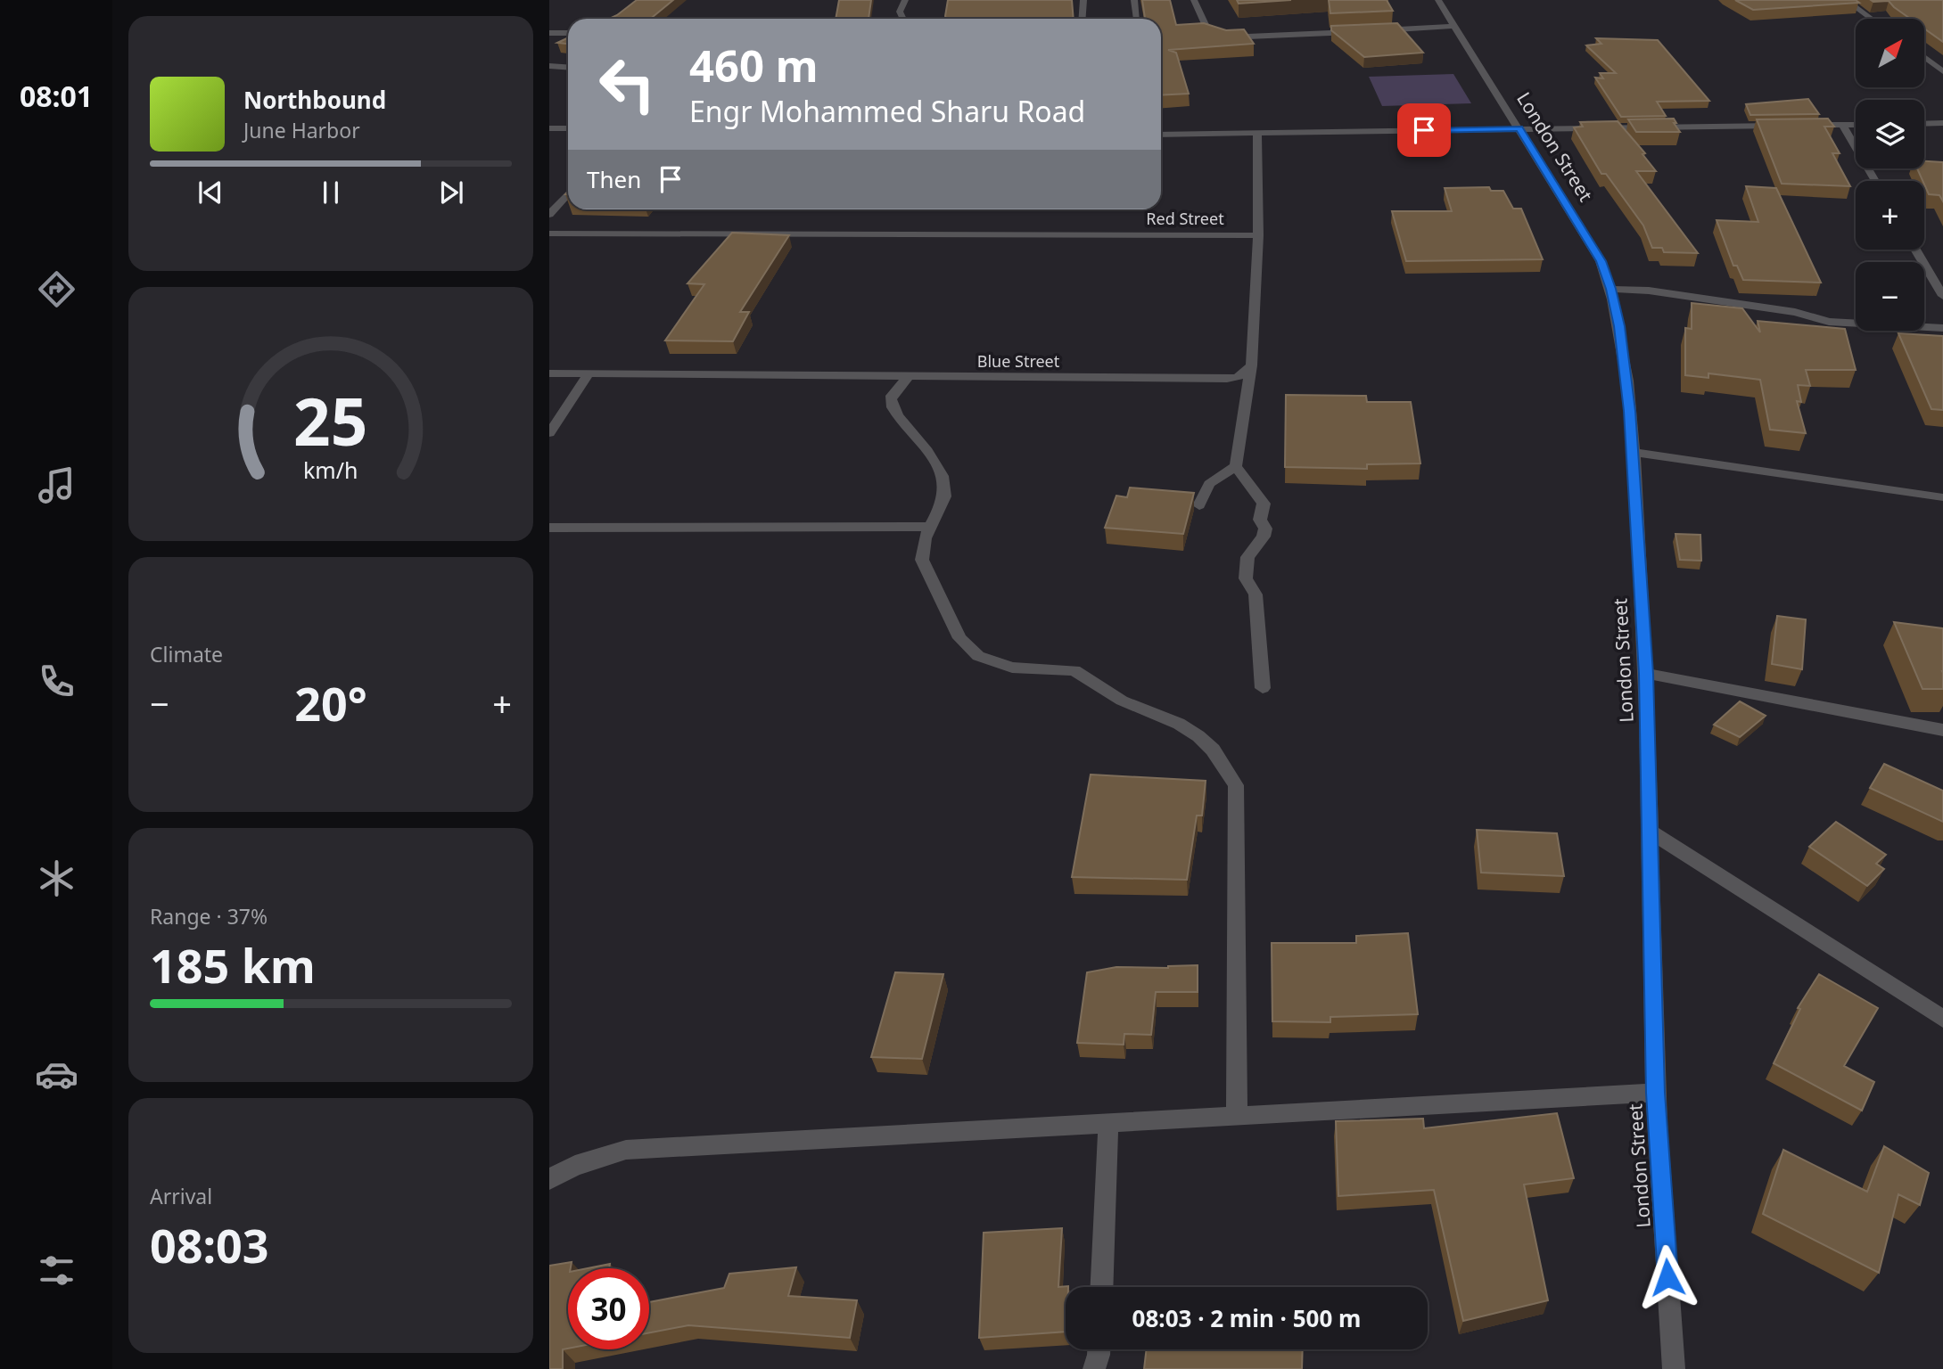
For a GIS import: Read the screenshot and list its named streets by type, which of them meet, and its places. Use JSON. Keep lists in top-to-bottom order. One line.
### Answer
{"streets":{"street":["London Street","Red Street","Blue Street"]},"north":"top right","page":{"tabs":"08:01","map_buttons":["+","−"],"turn":["460 m","Engr Mohammed Sharu Road"],"song":["Northbound","June Harbor"],"then":"Then","tile":["Climate",["Range · 37%","185 km"],["Arrival","08:03"]],"heat":["−","20°","+"],"limit":"30","trip":"08:03 · 2 min · 500 m","gauge":["25","km/h"]}}
